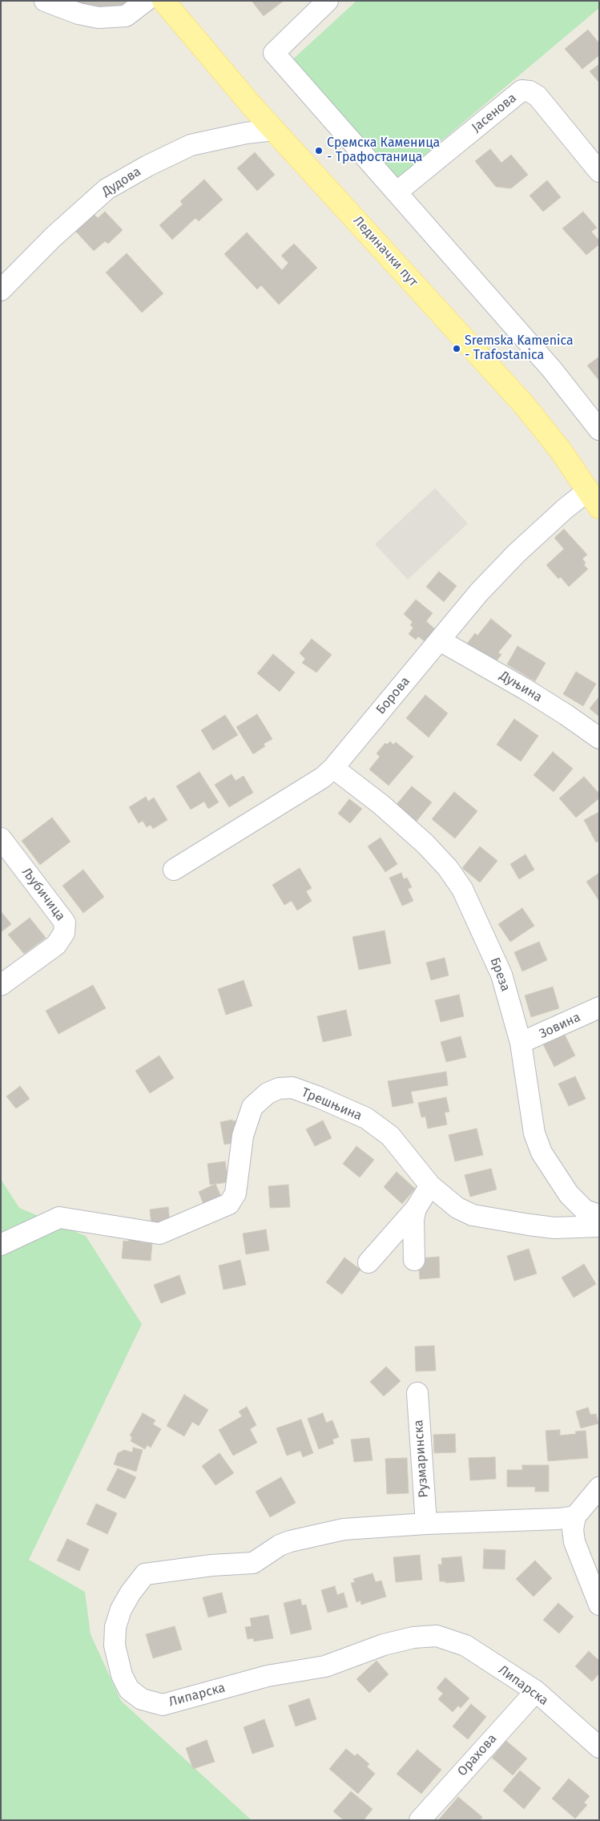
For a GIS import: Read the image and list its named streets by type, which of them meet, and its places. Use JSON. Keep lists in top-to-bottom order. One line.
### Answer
{"streets":{"main road":["Лединачки пут"],"street":["Јасенова","Дудова","Дуњина","Борова","Љубичица","Бреза","Зовина","Трешњина","Рузмаринска","Липарска","Орахова"]},"crossings":[["Дудова","Лединачки пут"],["Лединачки пут","Борова"],["Дуњина","Борова"],["Борова","Бреза"],["Бреза","Зовина"],["Рузмаринска","Липарска"],["Липарска","Орахова"]],"places":["Сремска Каменица - Трафостаница","Sremska Kamenica - Trafostanica"]}
